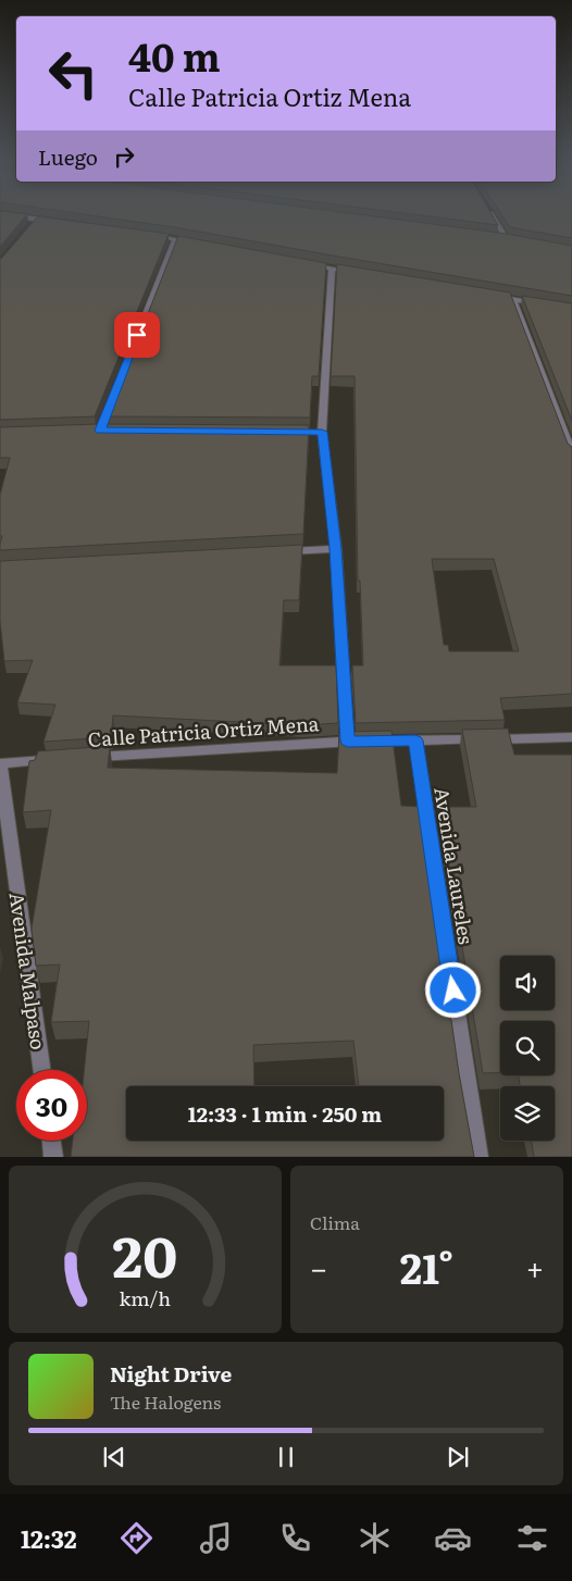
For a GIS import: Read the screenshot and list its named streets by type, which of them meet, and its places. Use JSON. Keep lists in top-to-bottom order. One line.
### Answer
{"streets":{"street":["Calle Patricia Ortiz Mena","Avenida Laureles","Avenida Malpaso"]},"crossings":[["Calle Patricia Ortiz Mena","Avenida Laureles"]],"page":{"turn":["40 m","Calle Patricia Ortiz Mena"],"then":"Luego","limit":"30","trip":"12:33 · 1 min · 250 m","tile":"Clima","heat":["−","21°","+"],"song":["Night Drive","The Halogens"],"tabs":"12:32","gauge":["20","km/h"]}}
